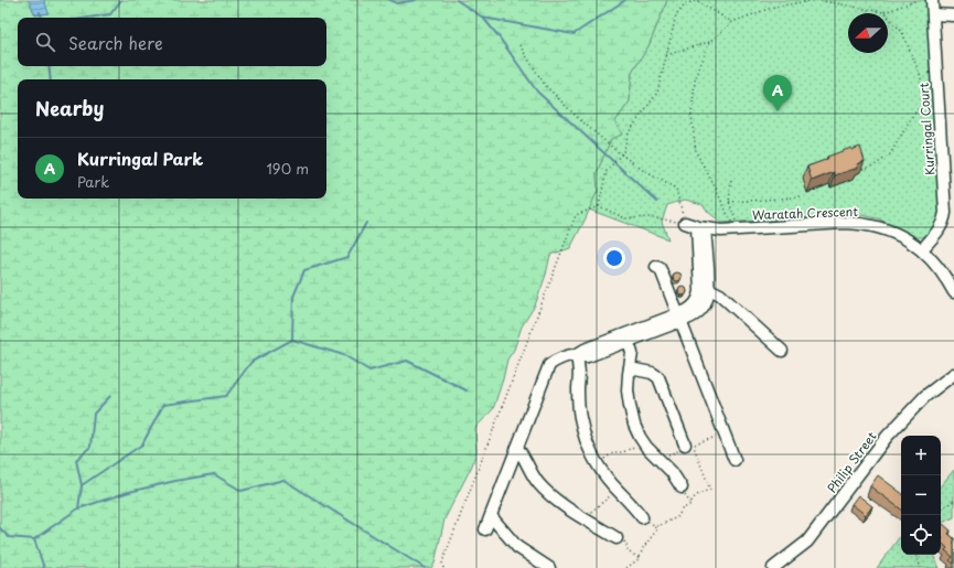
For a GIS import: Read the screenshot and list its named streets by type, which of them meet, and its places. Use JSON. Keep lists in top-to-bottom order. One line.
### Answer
{"streets":{"street":["Kurringal Court","Waratah Crescent","Philip Street"]},"crossings":[["Kurringal Court","Waratah Crescent"]],"north":"left","page":{"search":"Search here","pins":"A","heading":"Nearby","list":[{"mark":"A","name":"Kurringal Park","note":"Park","value":"190 m"}],"map_buttons":["+","−"]}}
